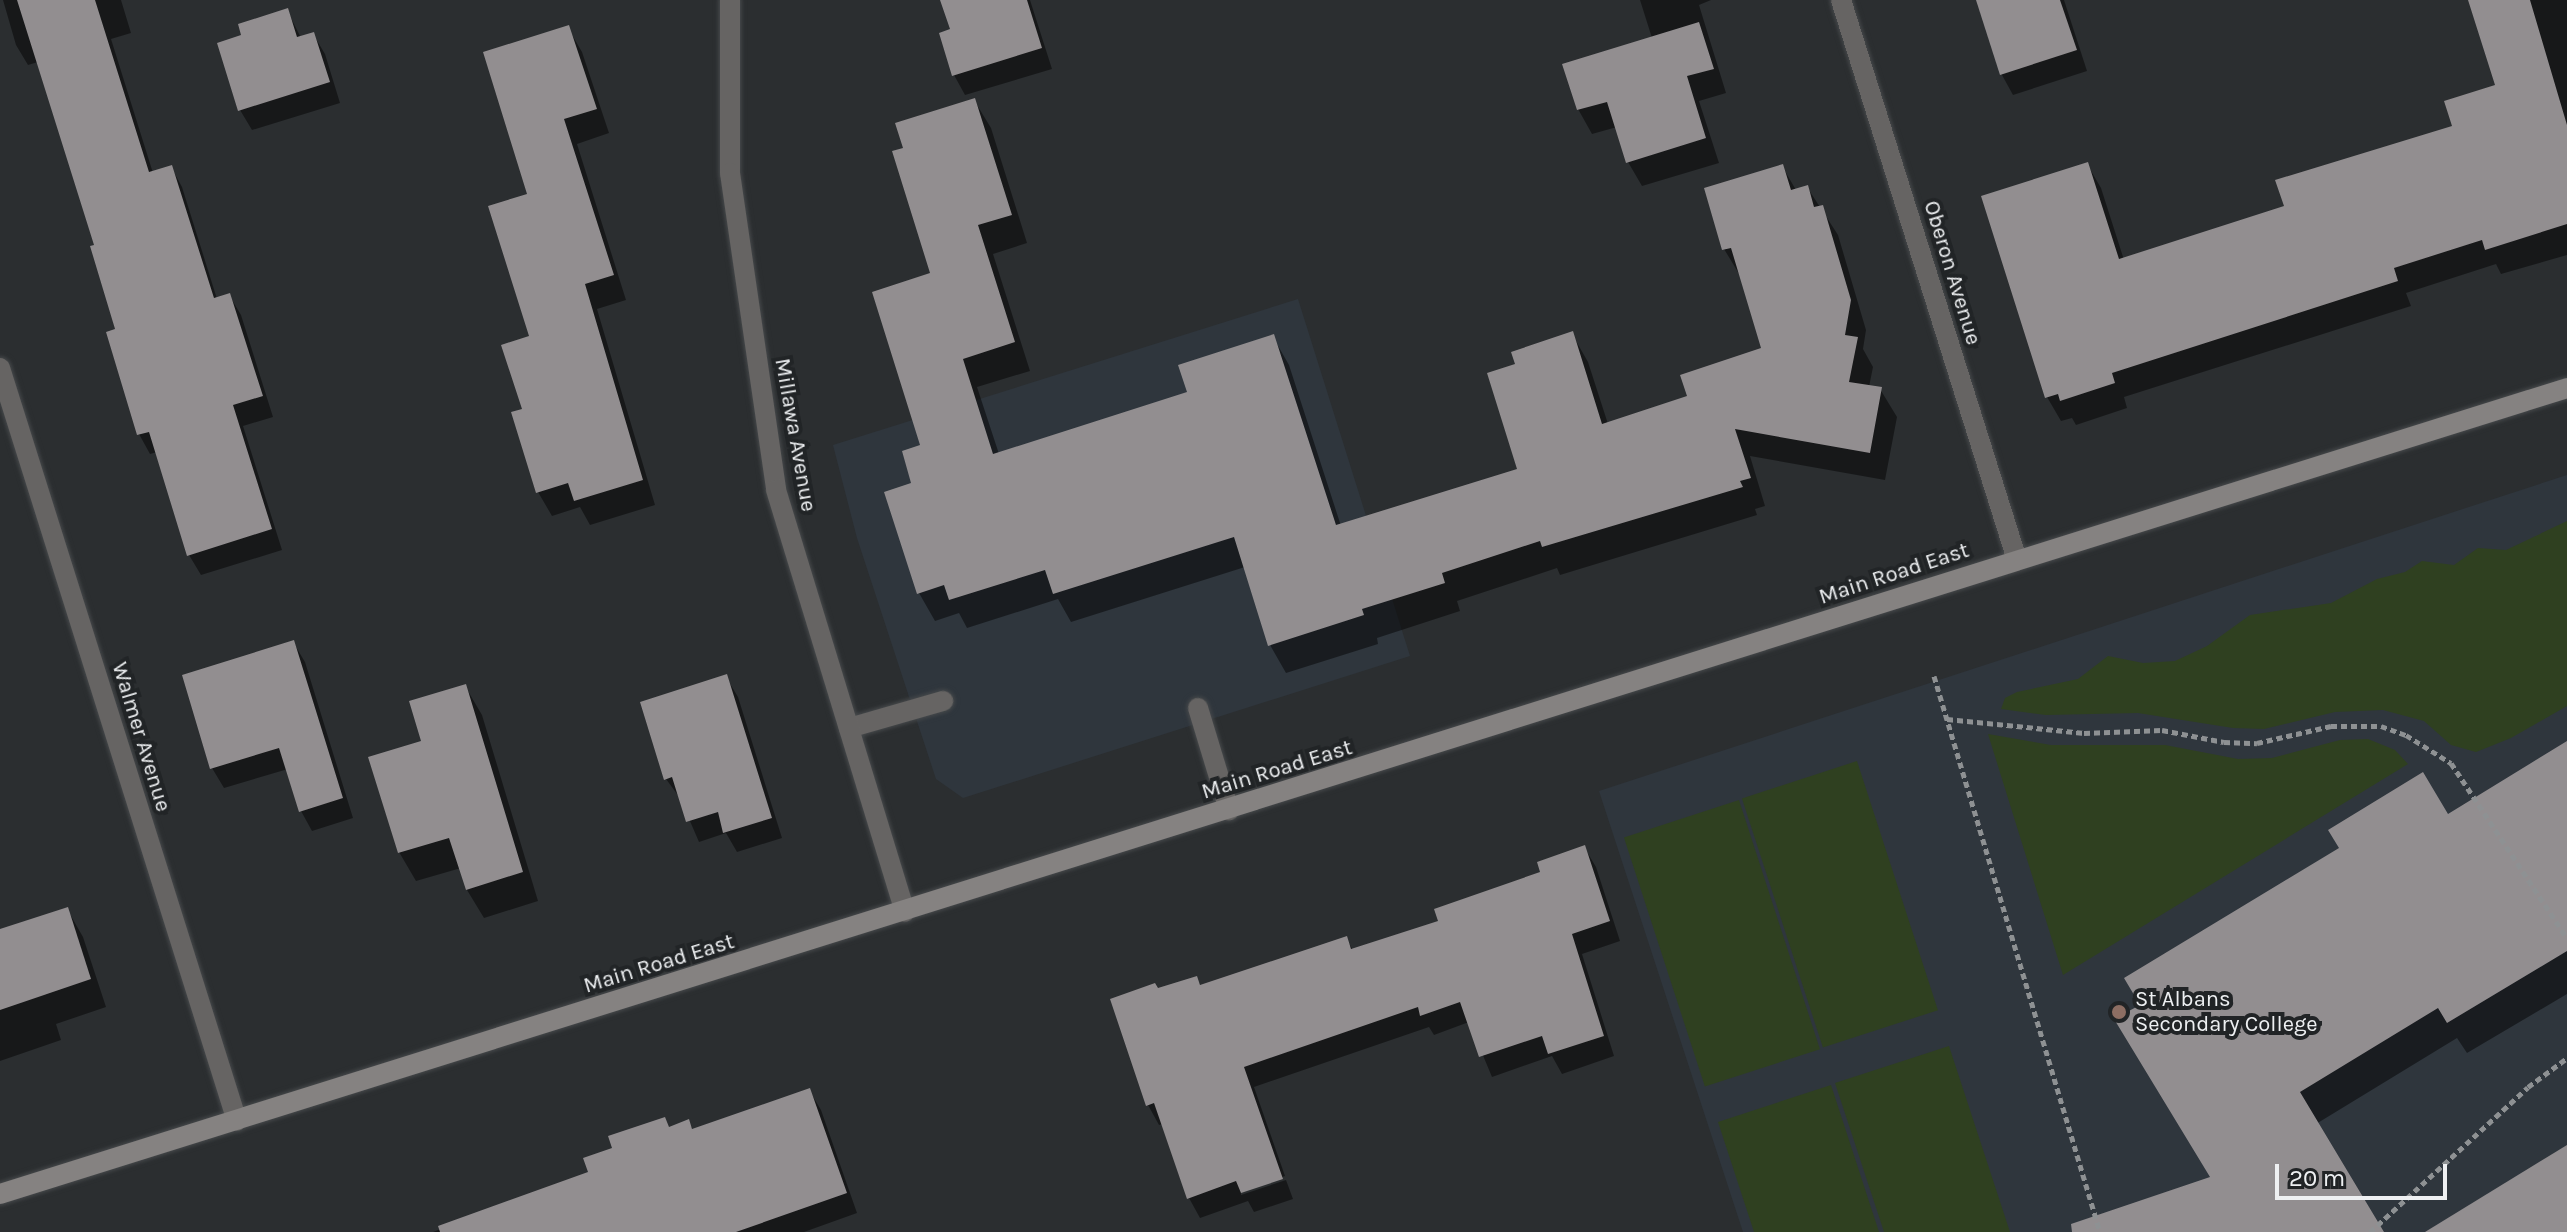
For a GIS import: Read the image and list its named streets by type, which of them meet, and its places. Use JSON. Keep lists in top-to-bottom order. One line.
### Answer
{"streets":{"main road":["Main Road East"],"street":["Oberon Avenue","Millawa Avenue","Walmer Avenue"]},"crossings":[["Oberon Avenue","Main Road East"],["Millawa Avenue","Main Road East"],["Main Road East","Walmer Avenue"]],"places":["St Albans Secondary College"],"scale_bar":"20 m"}
